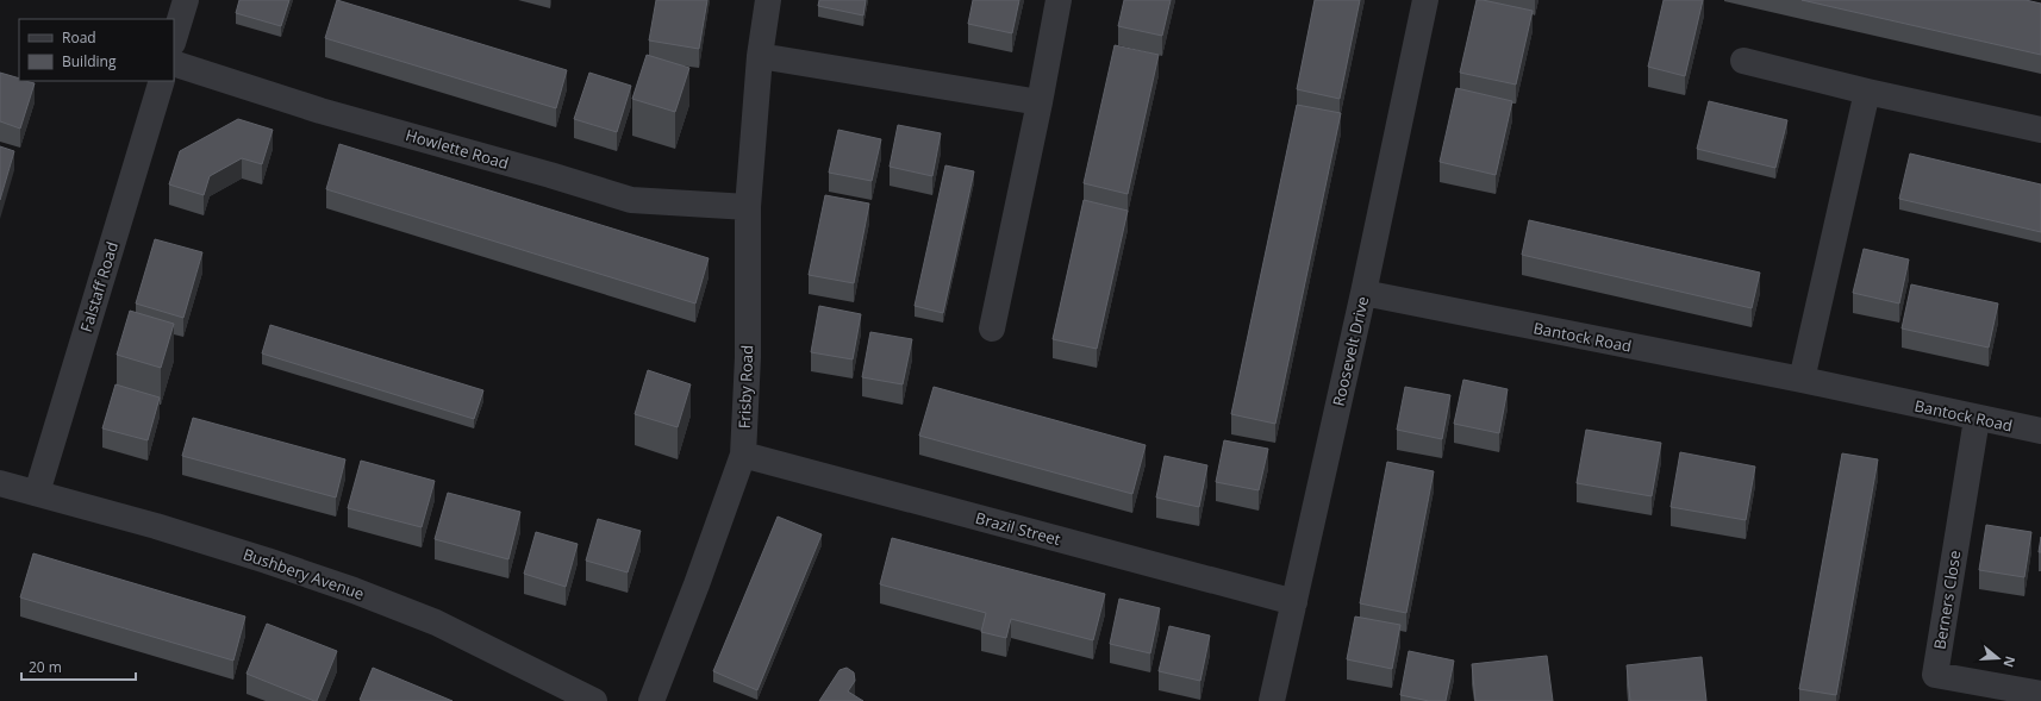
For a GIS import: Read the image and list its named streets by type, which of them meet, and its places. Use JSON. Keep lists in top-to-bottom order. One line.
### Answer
{"streets":{"street":["Howlette Road","Falstaff Road","Bantock Road","Roosevelt Drive","Frisby Road","Brazil Street","Bushbery Avenue","Berners Close"]},"crossings":[["Howlette Road","Frisby Road"],["Falstaff Road","Bushbery Avenue"],["Bantock Road","Roosevelt Drive"],["Bantock Road","Berners Close"],["Roosevelt Drive","Brazil Street"],["Frisby Road","Brazil Street"]],"legend":["Road","Building"],"scale_bar":"20 m","north":"right"}
